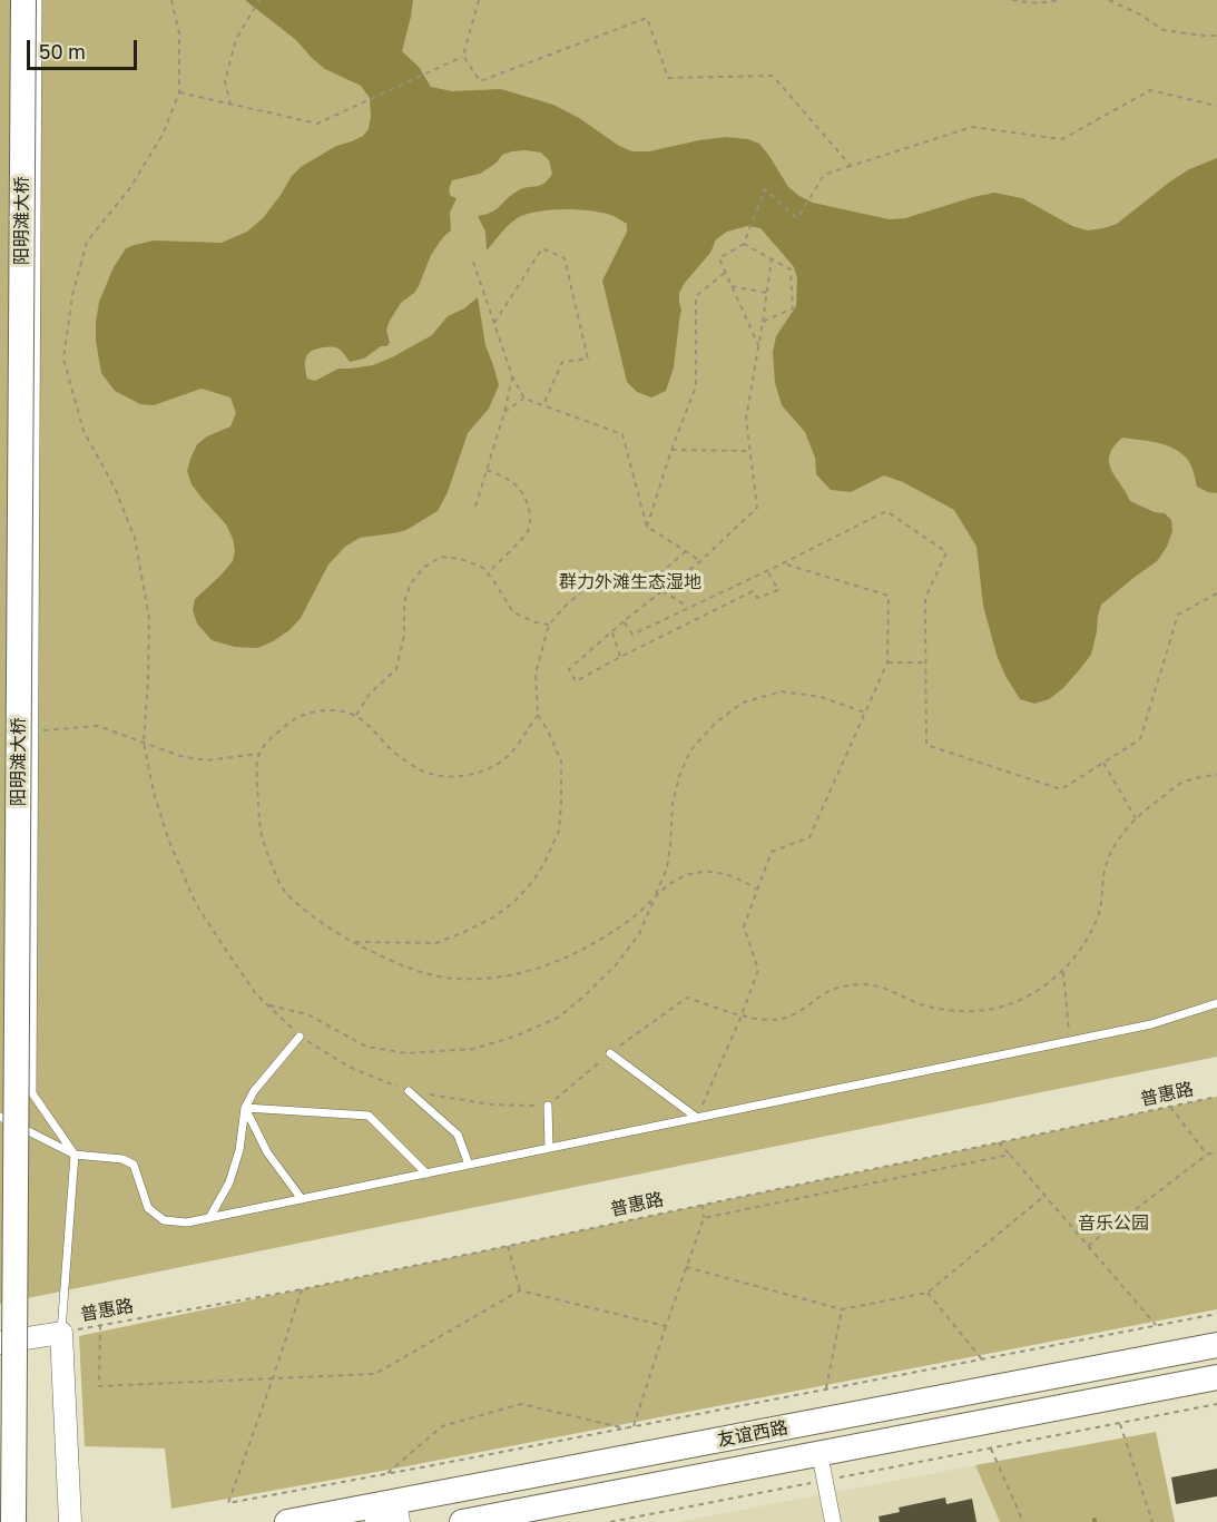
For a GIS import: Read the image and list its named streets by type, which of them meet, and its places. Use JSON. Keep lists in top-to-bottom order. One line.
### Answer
{"streets":{"main road":["阳明滩大桥","友谊西路"],"path":["普惠路"]},"parks":["群力外滩生态湿地","音乐公园"],"scale_bar":"50 m"}
